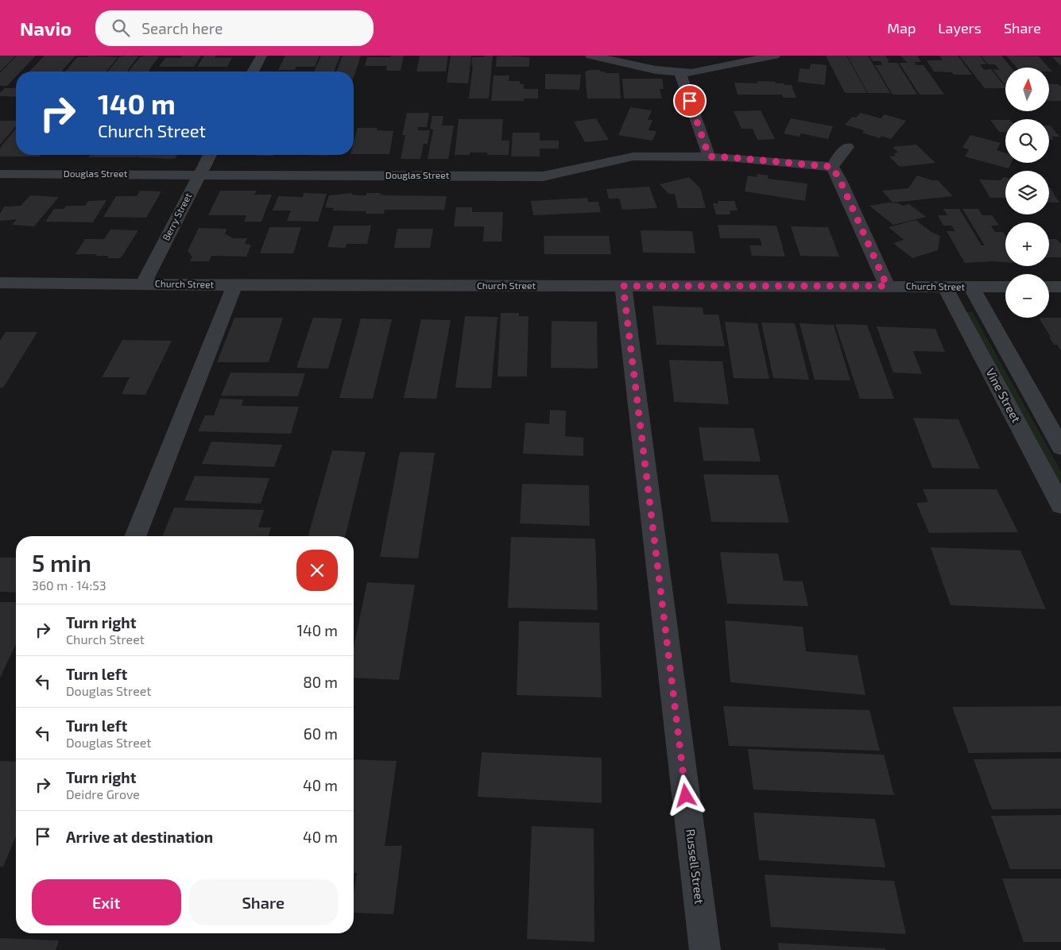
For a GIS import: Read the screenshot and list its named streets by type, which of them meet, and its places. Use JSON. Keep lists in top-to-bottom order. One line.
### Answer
{"streets":{"street":["Douglas Street","Berry Street","Church Street","Vine Street","Russell Street"]},"crossings":[["Douglas Street","Berry Street"],["Berry Street","Church Street"],["Church Street","Vine Street"],["Church Street","Russell Street"]],"north":"top","page":{"header":"Navio","search":"Search here","nav":["Map","Layers","Share"],"map_buttons":["+","−"],"turn":["140 m","Church Street"],"heading":["5 min","360 m · 14:53"],"list":[{"name":"Turn right","note":"Church Street","value":"140 m"},{"name":"Turn left","note":"Douglas Street","value":"80 m"},{"name":"Turn left","note":"Douglas Street","value":"60 m"},{"name":"Turn right","note":"Deidre Grove","value":"40 m"},{"name":"Arrive at destination","value":"40 m"}],"buttons":["Exit","Share"]}}
